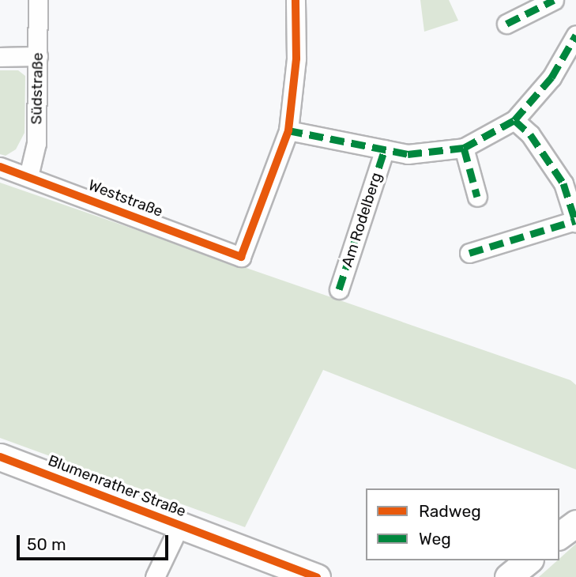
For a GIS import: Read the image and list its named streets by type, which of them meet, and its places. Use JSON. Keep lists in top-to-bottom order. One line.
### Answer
{"streets":{"street":["Südstraße","Weststraße","Am Rodelberg","Blumenrather Straße"]},"crossings":[["Südstraße","Weststraße"]],"legend":["Radweg","Weg"],"scale_bar":"50 m"}
